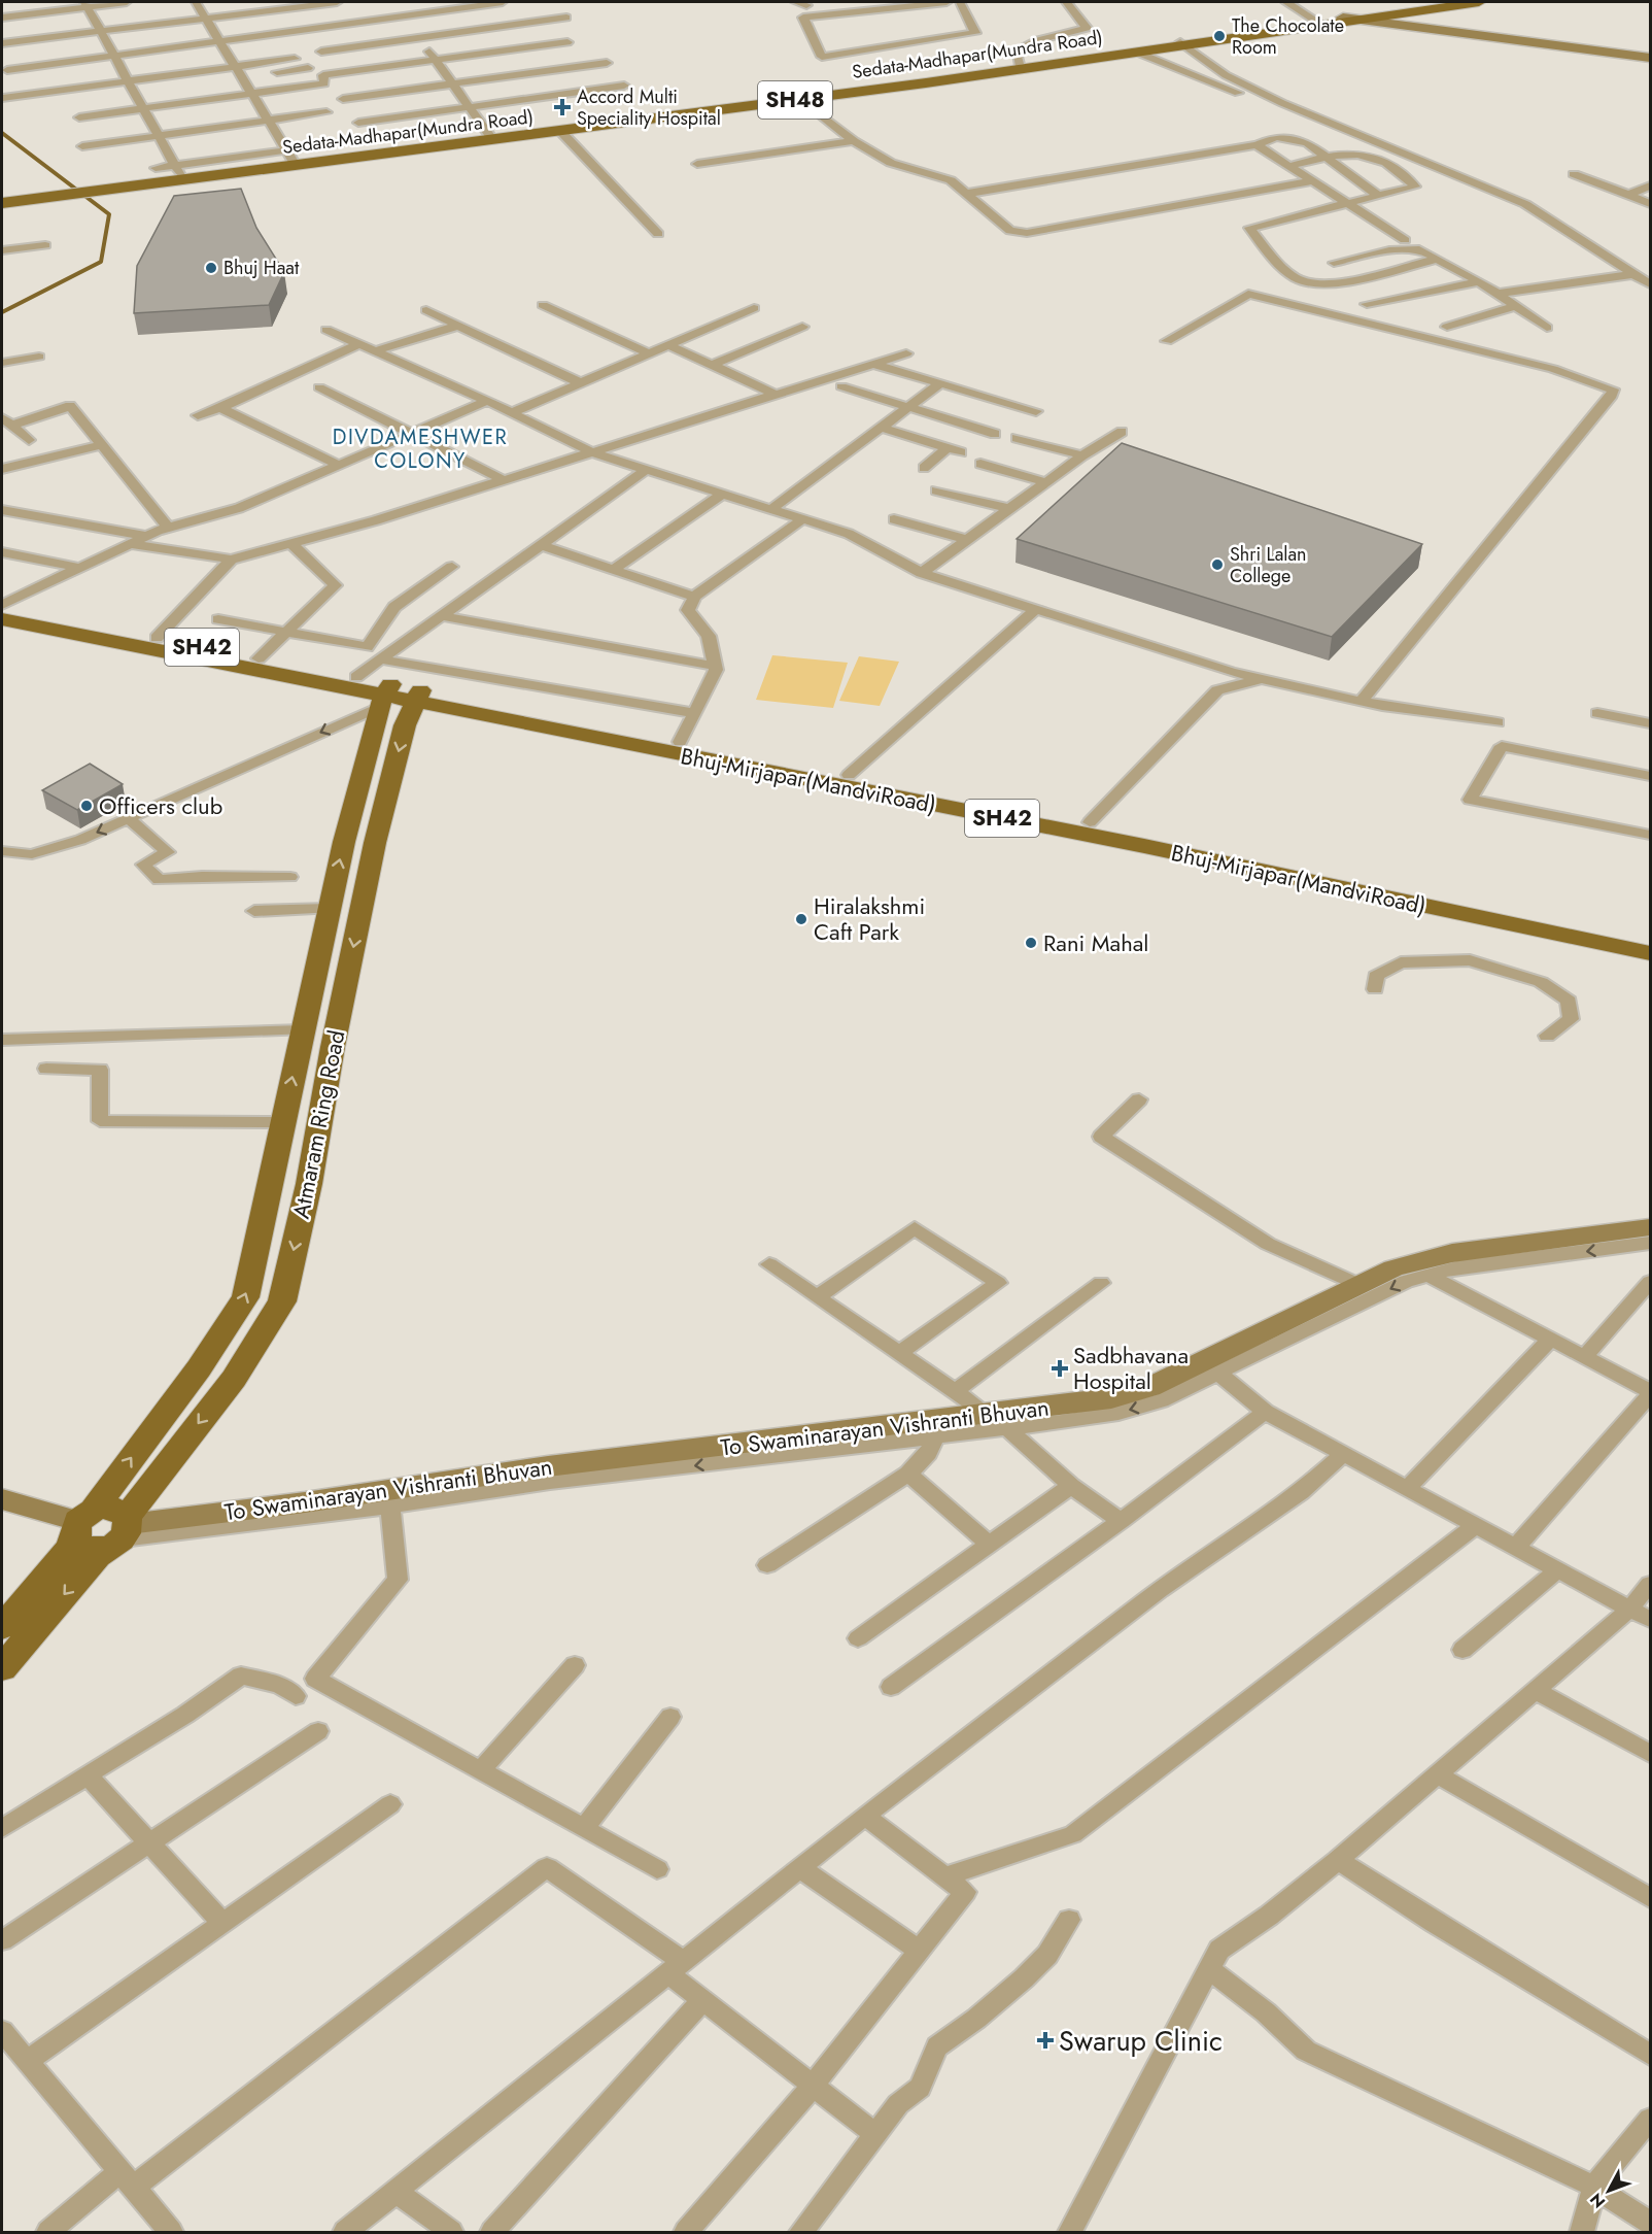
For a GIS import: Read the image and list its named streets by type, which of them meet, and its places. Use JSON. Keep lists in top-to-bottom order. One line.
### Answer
{"streets":{"main road":["Sedata-Madhapar(Mundra Road)","SH48","SH42","Bhuj-Mirjapar(MandviRoad)","Atmaram Ring Road","To Swaminarayan Vishranti Bhuvan"]},"crossings":[["Bhuj-Mirjapar(MandviRoad)","Atmaram Ring Road"],["Atmaram Ring Road","To Swaminarayan Vishranti Bhuvan"]],"districts":["DIVDAMESHWER COLONY"],"places":{"other":["The Chocolate Room","Bhuj Haat","Shri Lalan College","Officers club","Hiralakshmi Caft Park","Rani Mahal"],"health":["Accord Multi Speciality Hospital","Sadbhavana Hospital","Swarup Clinic"]},"north":"bottom left"}
